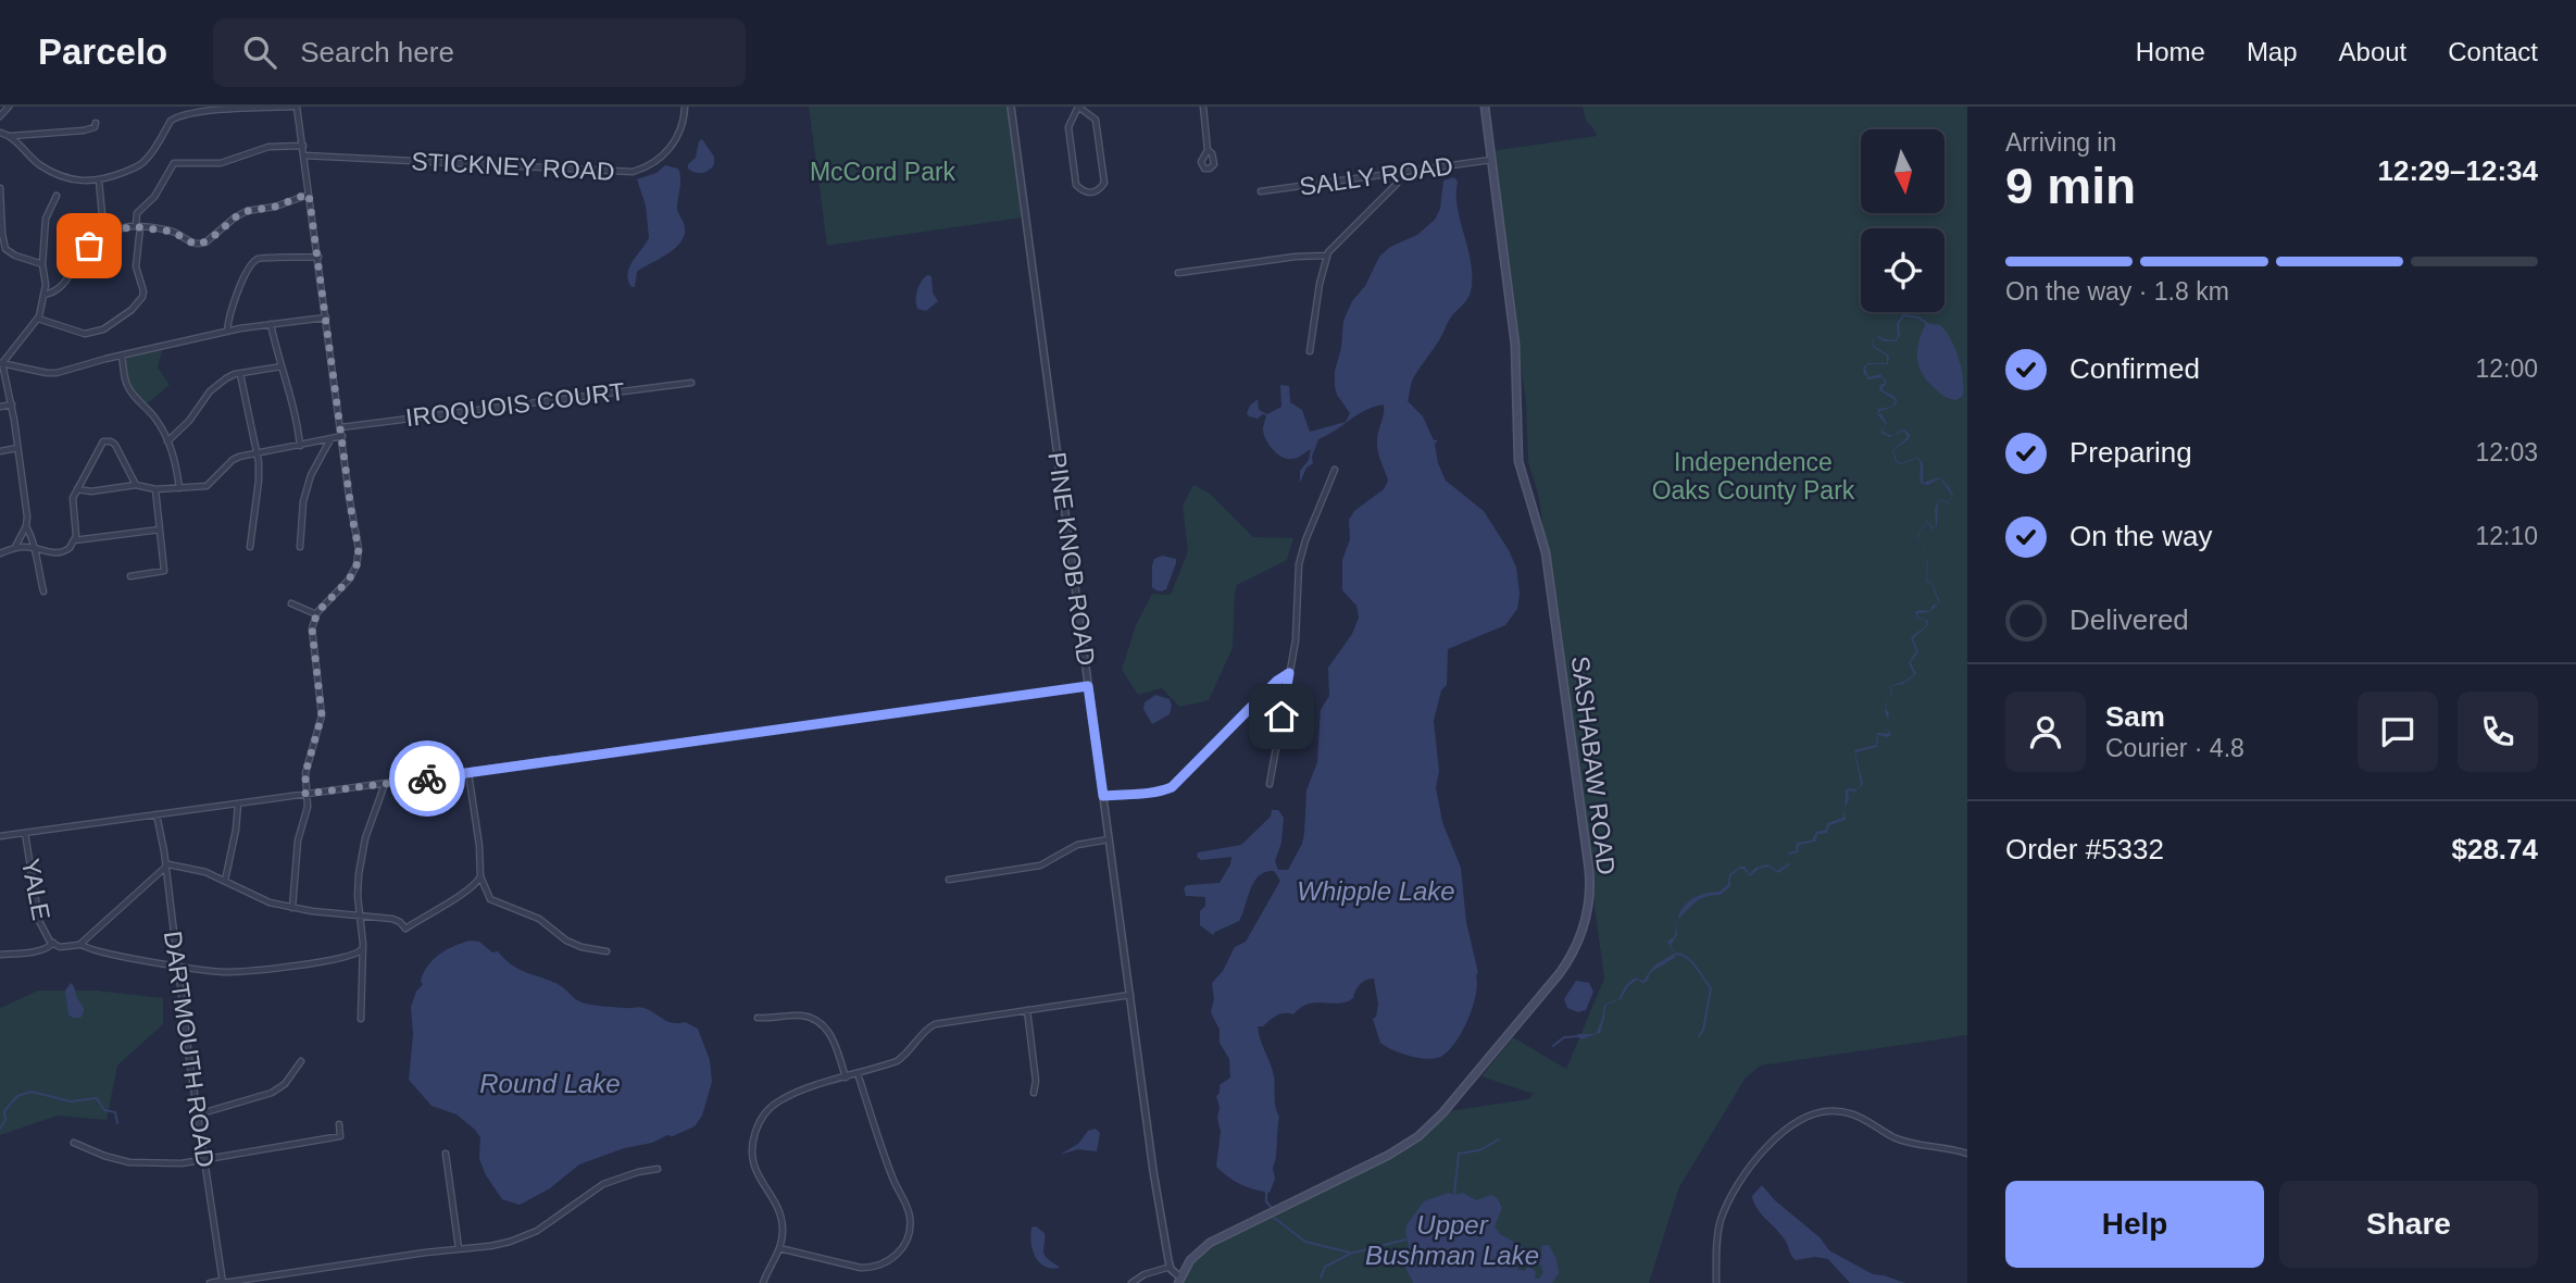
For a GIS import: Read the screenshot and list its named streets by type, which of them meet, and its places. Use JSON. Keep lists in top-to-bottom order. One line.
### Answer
{"streets":{"main road":["SASHABAW ROAD"],"street":["STICKNEY ROAD","SALLY ROAD","IROQUOIS COURT","PINE KNOB ROAD","YALE","DARTMOUTH ROAD"]},"crossings":[["SALLY ROAD","SASHABAW ROAD"]],"water":["Whipple Lake","Round Lake","Upper Bushman Lake"],"parks":["McCord Park","Independence Oaks County Park"],"north":"bottom","page":{"header":"Parcelo","search":"Search here","nav":["Home","Map","About","Contact"],"heading":["9 min","Arriving in","12:29–12:34"],"panel":["Sam","Courier · 4.8","Order #5332","$28.74"],"bar":"On the way · 1.8 km","list":[["Confirmed","12:00"],["Preparing","12:03"],["On the way","12:10"],"Delivered"],"buttons":["Help","Share"]}}
